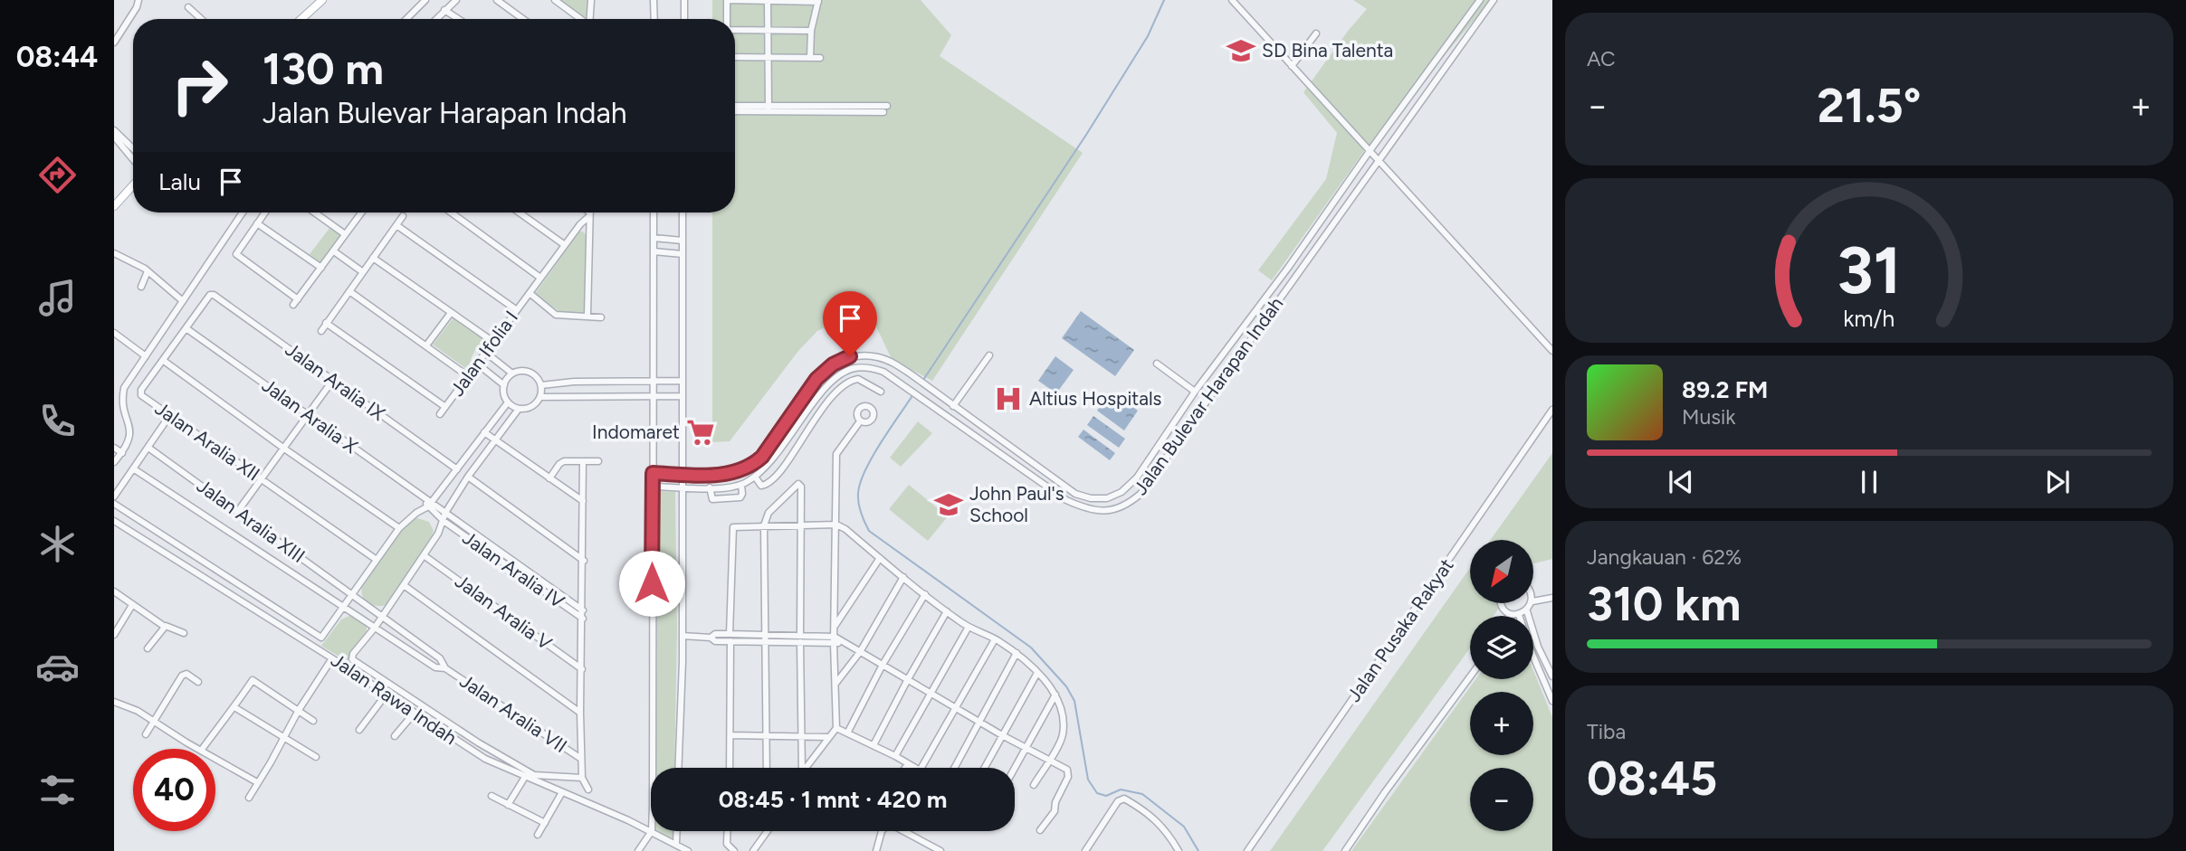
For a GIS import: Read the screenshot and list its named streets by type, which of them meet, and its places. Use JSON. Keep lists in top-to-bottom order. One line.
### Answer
{"streets":{"street":["Jalan Ifolia I","Jalan Aralia IX","Jalan Bulevar Harapan Indah","Jalan Aralia X","Jalan Aralia XII","Jalan Aralia XIII","Jalan Aralia IV","Jalan Aralia V","Jalan Pusaka Rakyat","Jalan Rawa Indah","Jalan Aralia VII"]},"crossings":[["Jalan Aralia IX","Jalan Aralia XII"],["Jalan Aralia X","Jalan Aralia XII"],["Jalan Aralia X","Jalan Aralia IV"],["Jalan Aralia XIII","Jalan Aralia VII"]],"places":{"school or university":["SD Bina Talenta","John Paul's School"],"hospital":["Altius Hospitals"],"supermarket":["Indomaret"]},"north":"bottom left","page":{"tabs":"08:44","tile":["AC",["Jangkauan · 62%","310 km"],["Tiba","08:45"]],"turn":["130 m","Jalan Bulevar Harapan Indah"],"heat":["−","21.5°","+"],"then":"Lalu","song":["89.2 FM","Musik"],"map_buttons":["+","−"],"limit":"40","trip":"08:45 · 1 mnt · 420 m","gauge":["31","km/h"]}}
